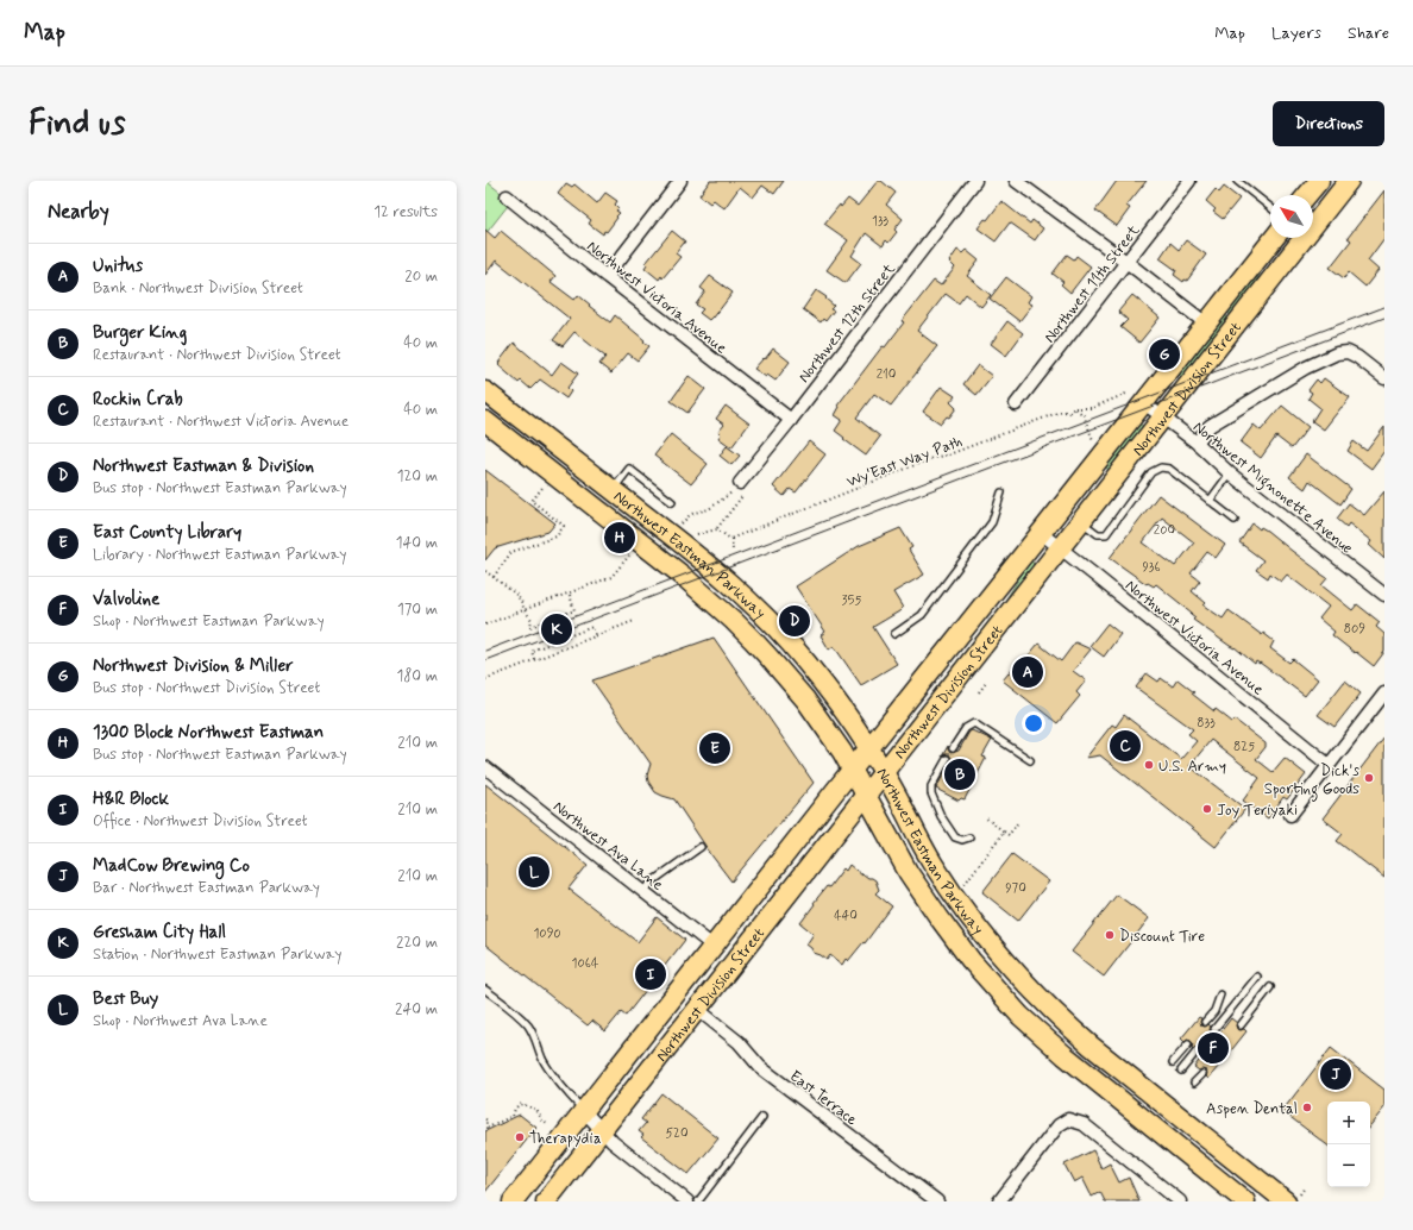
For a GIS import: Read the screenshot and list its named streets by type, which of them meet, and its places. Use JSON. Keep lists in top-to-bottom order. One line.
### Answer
{"streets":{"main road":["Northwest Division Street","Northwest Eastman Parkway"],"street":["Northwest 11th Street","Northwest Victoria Avenue","Northwest 12th Street","Northwest Mignonette Avenue","Northwest Ava Lane","East Terrace"],"path":["Wy'East Way Path"]},"crossings":[["Northwest Victoria Avenue","Northwest 12th Street"],["Northwest Victoria Avenue","Northwest Division Street"],["Northwest Division Street","Northwest Mignonette Avenue"],["Northwest Division Street","Northwest Eastman Parkway"],["Northwest Division Street","Northwest Ava Lane"],["Northwest Division Street","East Terrace"]],"places":["U.S. Army","Dick's Sporting Goods","Joy Teriyaki","Discount Tire","Aspen Dental","Therapydia"],"house_numbers":["133","210","200","936","355","809","833","825","970","440","1090","1064","520"],"north":"top left","page":{"header":"Map","nav":["Map","Layers","Share"],"buttons":"Directions","title":"Find us","heading":["Nearby","12 results"],"list":[{"mark":"A","name":"Unitus","note":"Bank · Northwest Division Street","value":"20 m"},{"mark":"B","name":"Burger King","note":"Restaurant · Northwest Division Street","value":"40 m"},{"mark":"C","name":"Rockin Crab","note":"Restaurant · Northwest Victoria Avenue","value":"40 m"},{"mark":"D","name":"Northwest Eastman & Division","note":"Bus stop · Northwest Eastman Parkway","value":"120 m"},{"mark":"E","name":"East County Library","note":"Library · Northwest Eastman Parkway","value":"140 m"},{"mark":"F","name":"Valvoline","note":"Shop · Northwest Eastman Parkway","value":"170 m"},{"mark":"G","name":"Northwest Division & Miller","note":"Bus stop · Northwest Division Street","value":"180 m"},{"mark":"H","name":"1300 Block Northwest Eastman","note":"Bus stop · Northwest Eastman Parkway","value":"210 m"},{"mark":"I","name":"H&R Block","note":"Office · Northwest Division Street","value":"210 m"},{"mark":"J","name":"MadCow Brewing Co","note":"Bar · Northwest Eastman Parkway","value":"210 m"},{"mark":"K","name":"Gresham City Hall","note":"Station · Northwest Eastman Parkway","value":"220 m"},{"mark":"L","name":"Best Buy","note":"Shop · Northwest Ava Lane","value":"240 m"}],"pins":["G","H","D","K","A","C","E","B","L","I","F","J"],"map_buttons":["+","−"]}}
